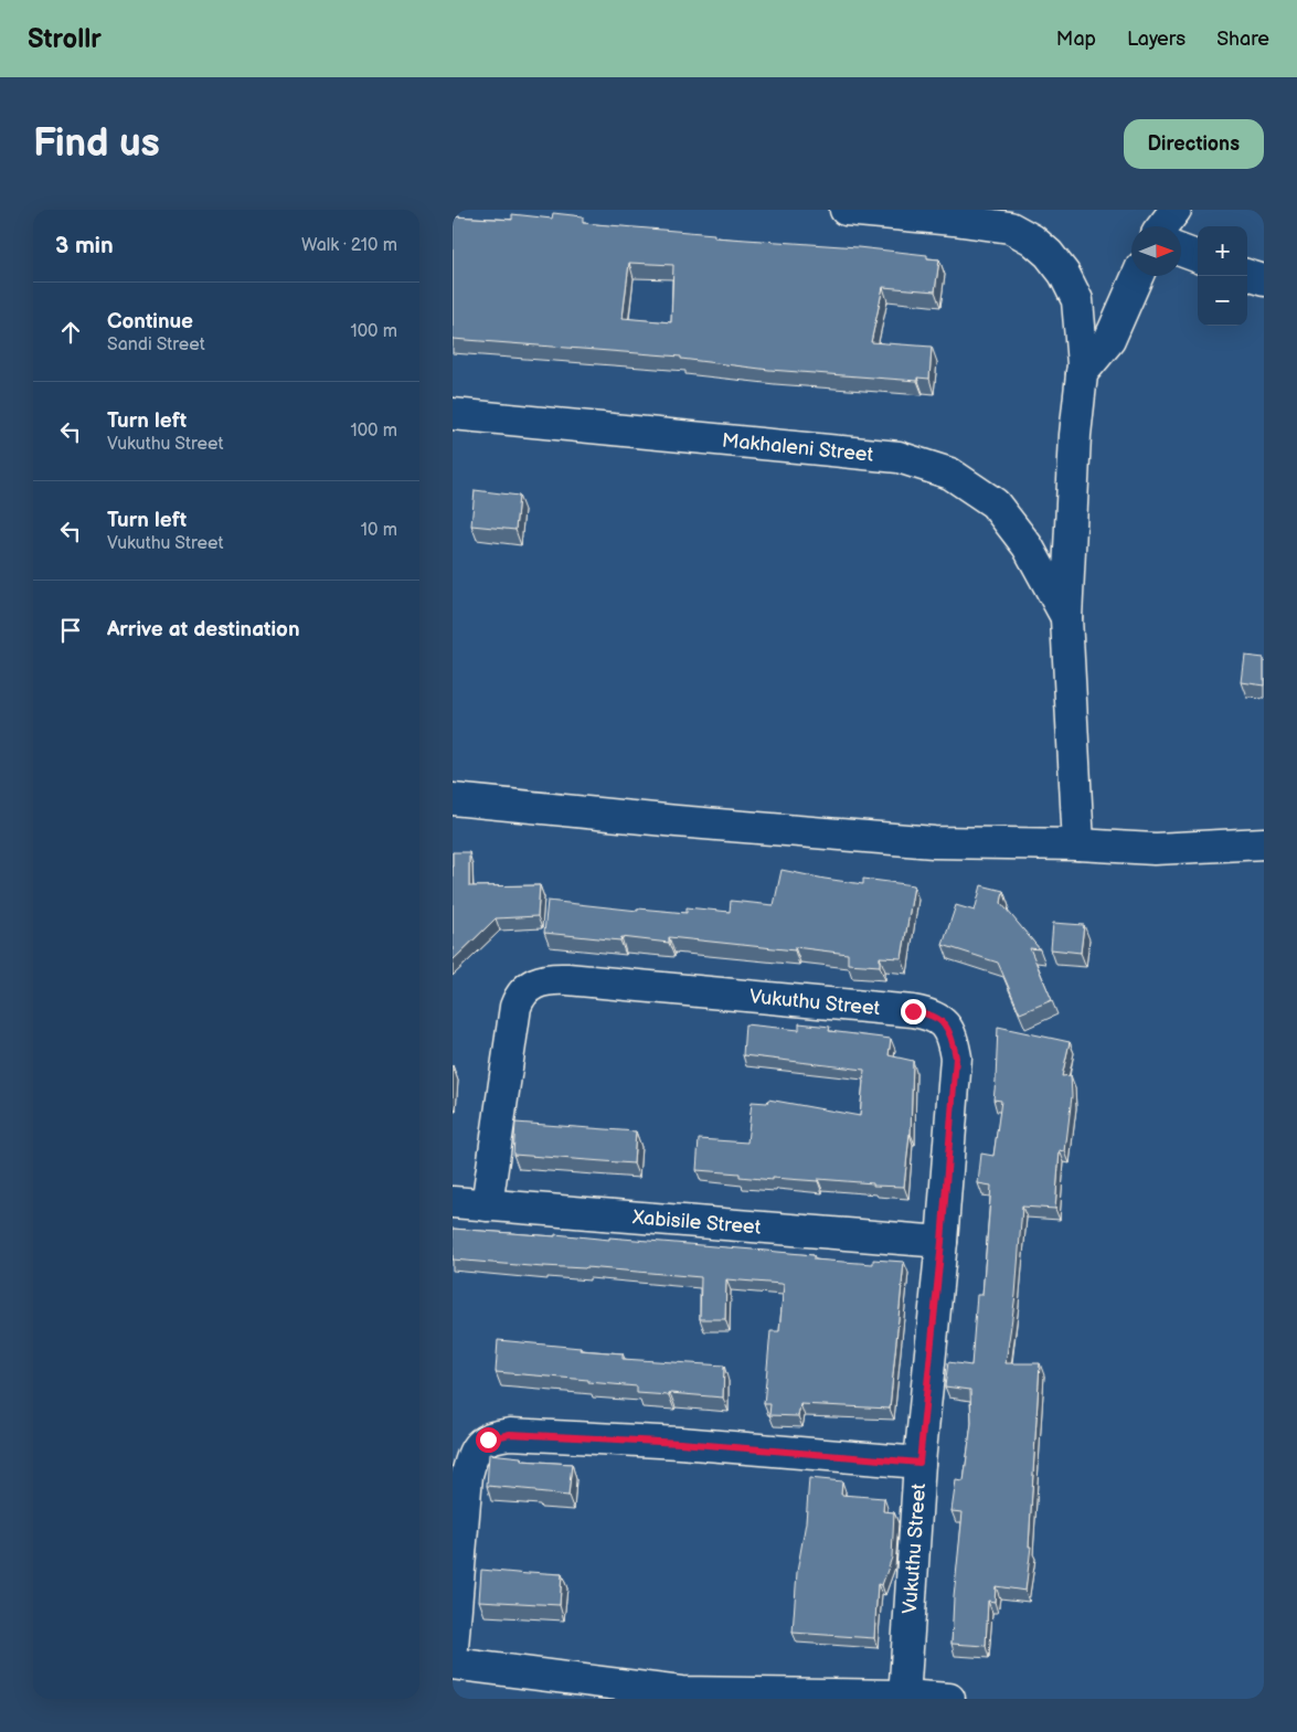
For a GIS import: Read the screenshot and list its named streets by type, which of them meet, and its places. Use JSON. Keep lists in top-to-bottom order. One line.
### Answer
{"streets":{"street":["Makhaleni Street","Vukuthu Street","Xabisile Street"]},"crossings":[["Vukuthu Street","Xabisile Street"]],"north":"right","page":{"header":"Strollr","nav":["Map","Layers","Share"],"buttons":"Directions","title":"Find us","heading":["3 min","Walk · 210 m"],"map_buttons":["+","−"],"list":[["Continue","Sandi Street","100 m"],["Turn left","Vukuthu Street","100 m"],["Turn left","Vukuthu Street","10 m"],"Arrive at destination"]}}
